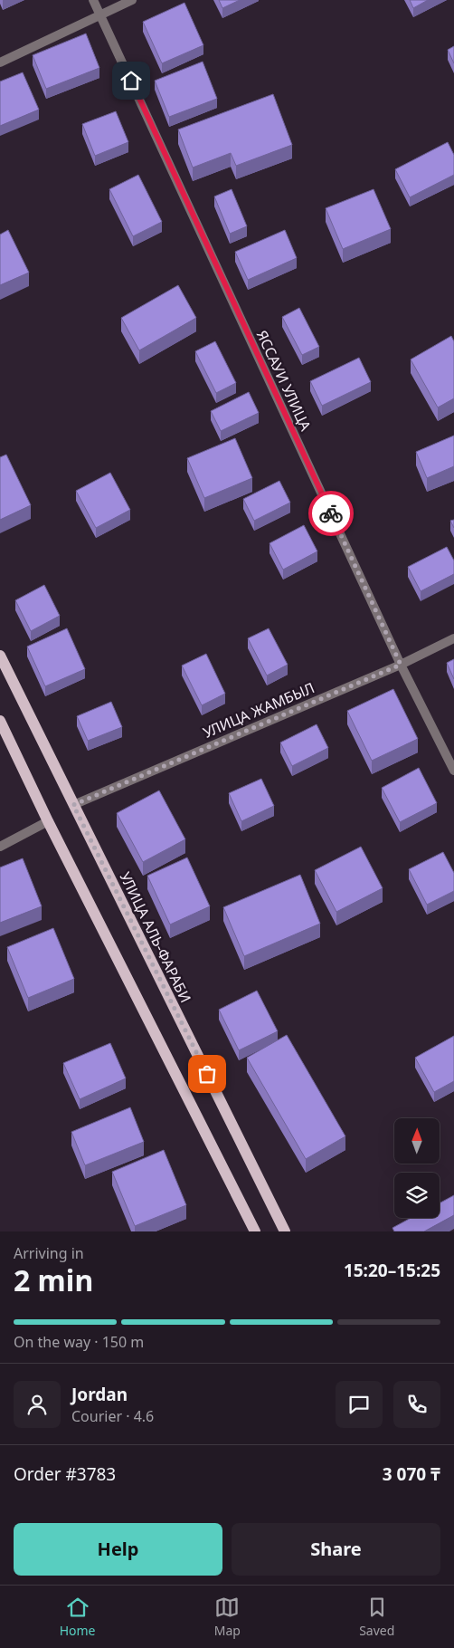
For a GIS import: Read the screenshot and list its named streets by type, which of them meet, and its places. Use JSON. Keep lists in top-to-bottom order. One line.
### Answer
{"streets":{"main road":["УЛИЦА АЛЬ-ФАРАБИ"],"street":["ЯССАУИ УЛИЦА","УЛИЦА ЖАМБЫЛ"]},"crossings":[["ЯССАУИ УЛИЦА","УЛИЦА ЖАМБЫЛ"],["УЛИЦА ЖАМБЫЛ","УЛИЦА АЛЬ-ФАРАБИ"]],"north":"top","page":{"heading":["2 min","Arriving in","15:20–15:25"],"panel":["Jordan","Courier · 4.6","Order #3783","3 070 ₸"],"bar":"On the way · 150 m","buttons":["Help","Share"],"tabs":["Home","Map","Saved"]}}
